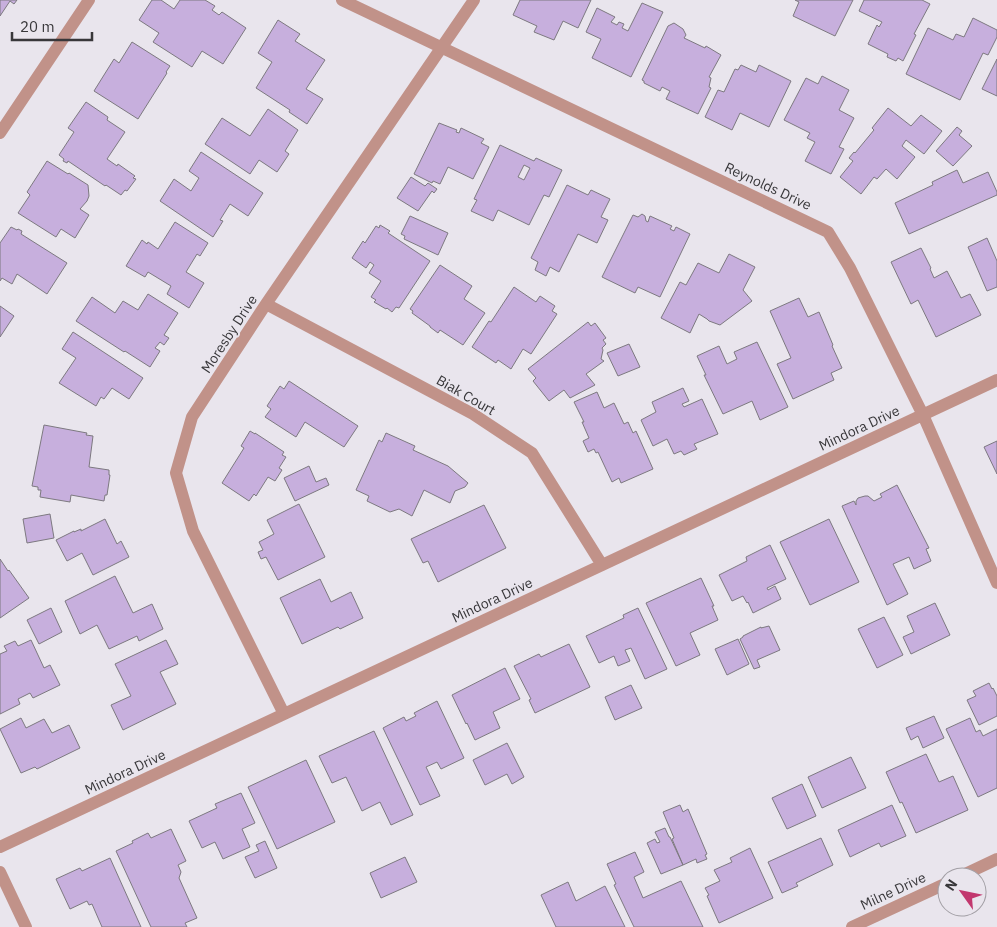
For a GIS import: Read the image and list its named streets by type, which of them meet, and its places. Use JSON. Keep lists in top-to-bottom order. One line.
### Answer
{"streets":{"street":["Reynolds Drive","Moresby Drive","Biak Court","Mindora Drive","Milne Drive"]},"crossings":[["Reynolds Drive","Moresby Drive"],["Reynolds Drive","Mindora Drive"],["Moresby Drive","Biak Court"],["Moresby Drive","Mindora Drive"],["Biak Court","Mindora Drive"]],"scale_bar":"20 m","north":"top left"}
